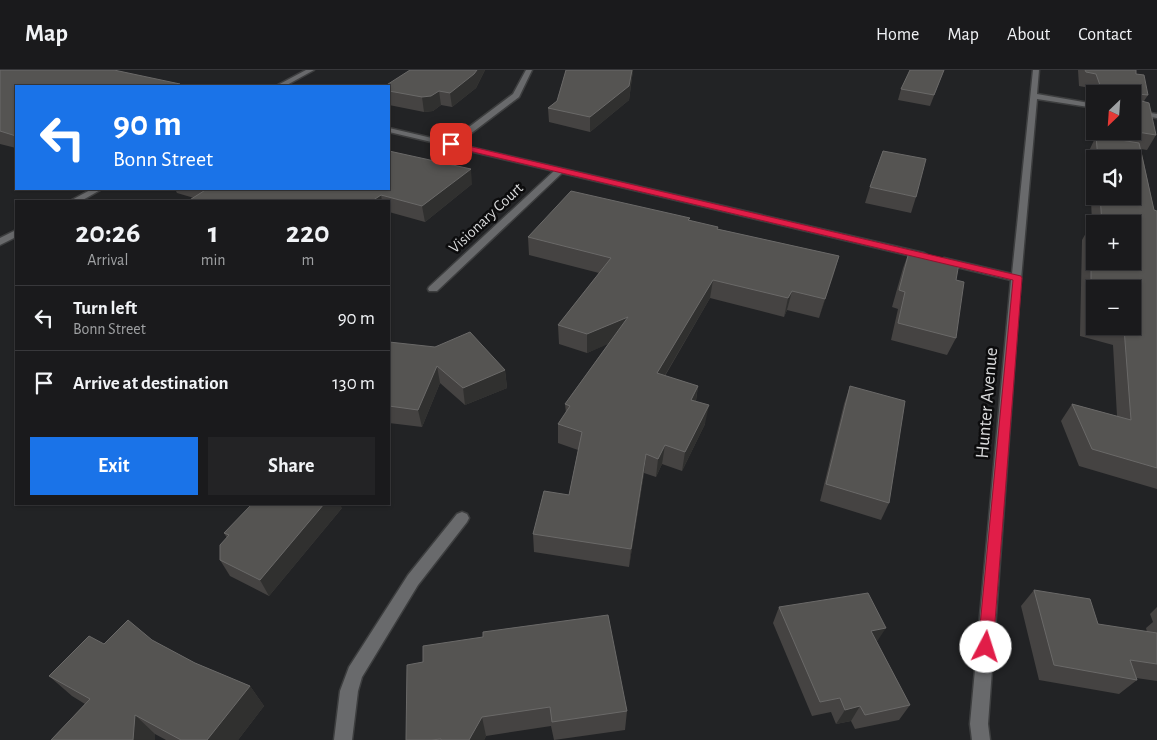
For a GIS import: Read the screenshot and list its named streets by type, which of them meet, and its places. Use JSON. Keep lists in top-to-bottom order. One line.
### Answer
{"streets":{"street":["Visionary Court","Hunter Avenue"]},"north":"bottom left","page":{"header":"Map","nav":["Home","Map","About","Contact"],"map_buttons":["+","−"],"turn":["90 m","Bonn Street"],"eta":["20:26","Arrival","1","min","220","m"],"list":[{"name":"Turn left","note":"Bonn Street","value":"90 m"},{"name":"Arrive at destination","value":"130 m"}],"buttons":["Exit","Share"]}}
